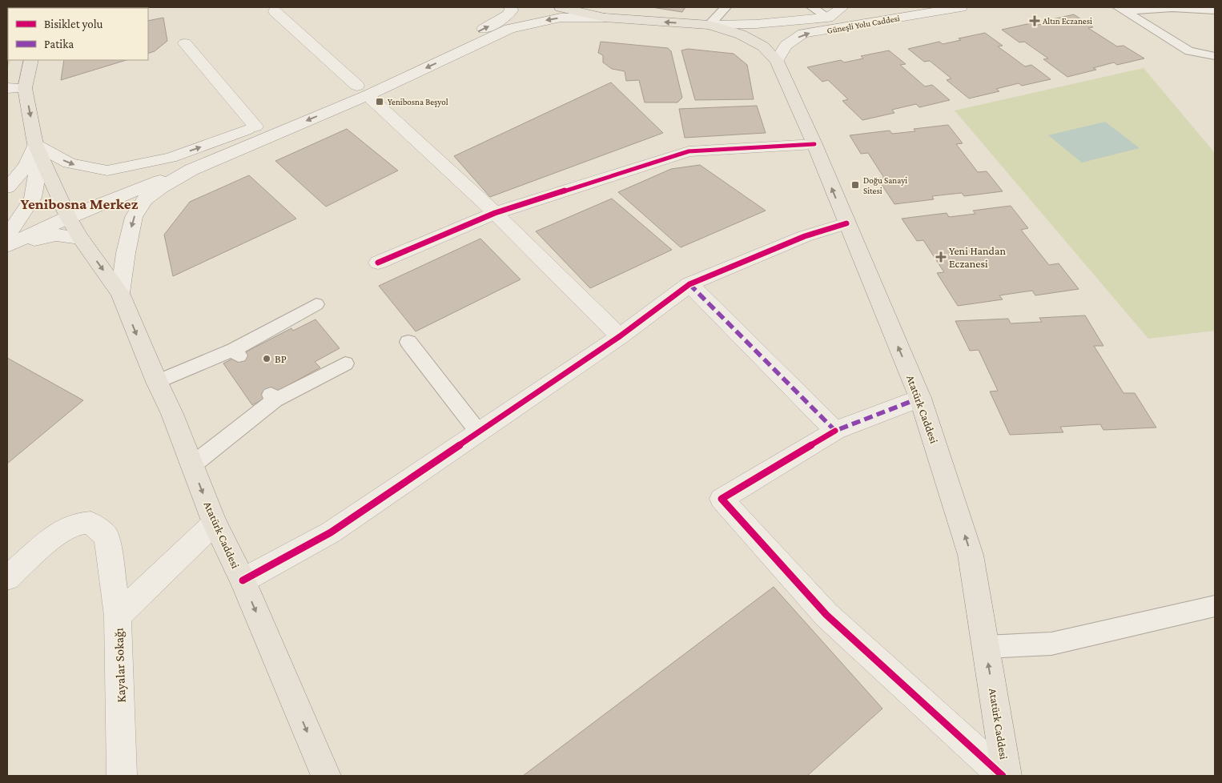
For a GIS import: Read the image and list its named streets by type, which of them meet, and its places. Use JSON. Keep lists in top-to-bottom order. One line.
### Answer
{"streets":{"main road":["Atatürk Caddesi"],"street":["Güneşli Yolu Caddesi","Kayalar Sokağı"]},"crossings":[["Güneşli Yolu Caddesi","Atatürk Caddesi"],["Atatürk Caddesi","Kayalar Sokağı"]],"districts":["Yenibosna Merkez"],"places":{"health":["Altın Eczanesi","Yeni Handan Eczanesi"],"transit":["Yenibosna Beşyol","Doğu Sanayi Sitesi"],"other":["BP"]},"legend":["Bisiklet yolu","Patika"]}
